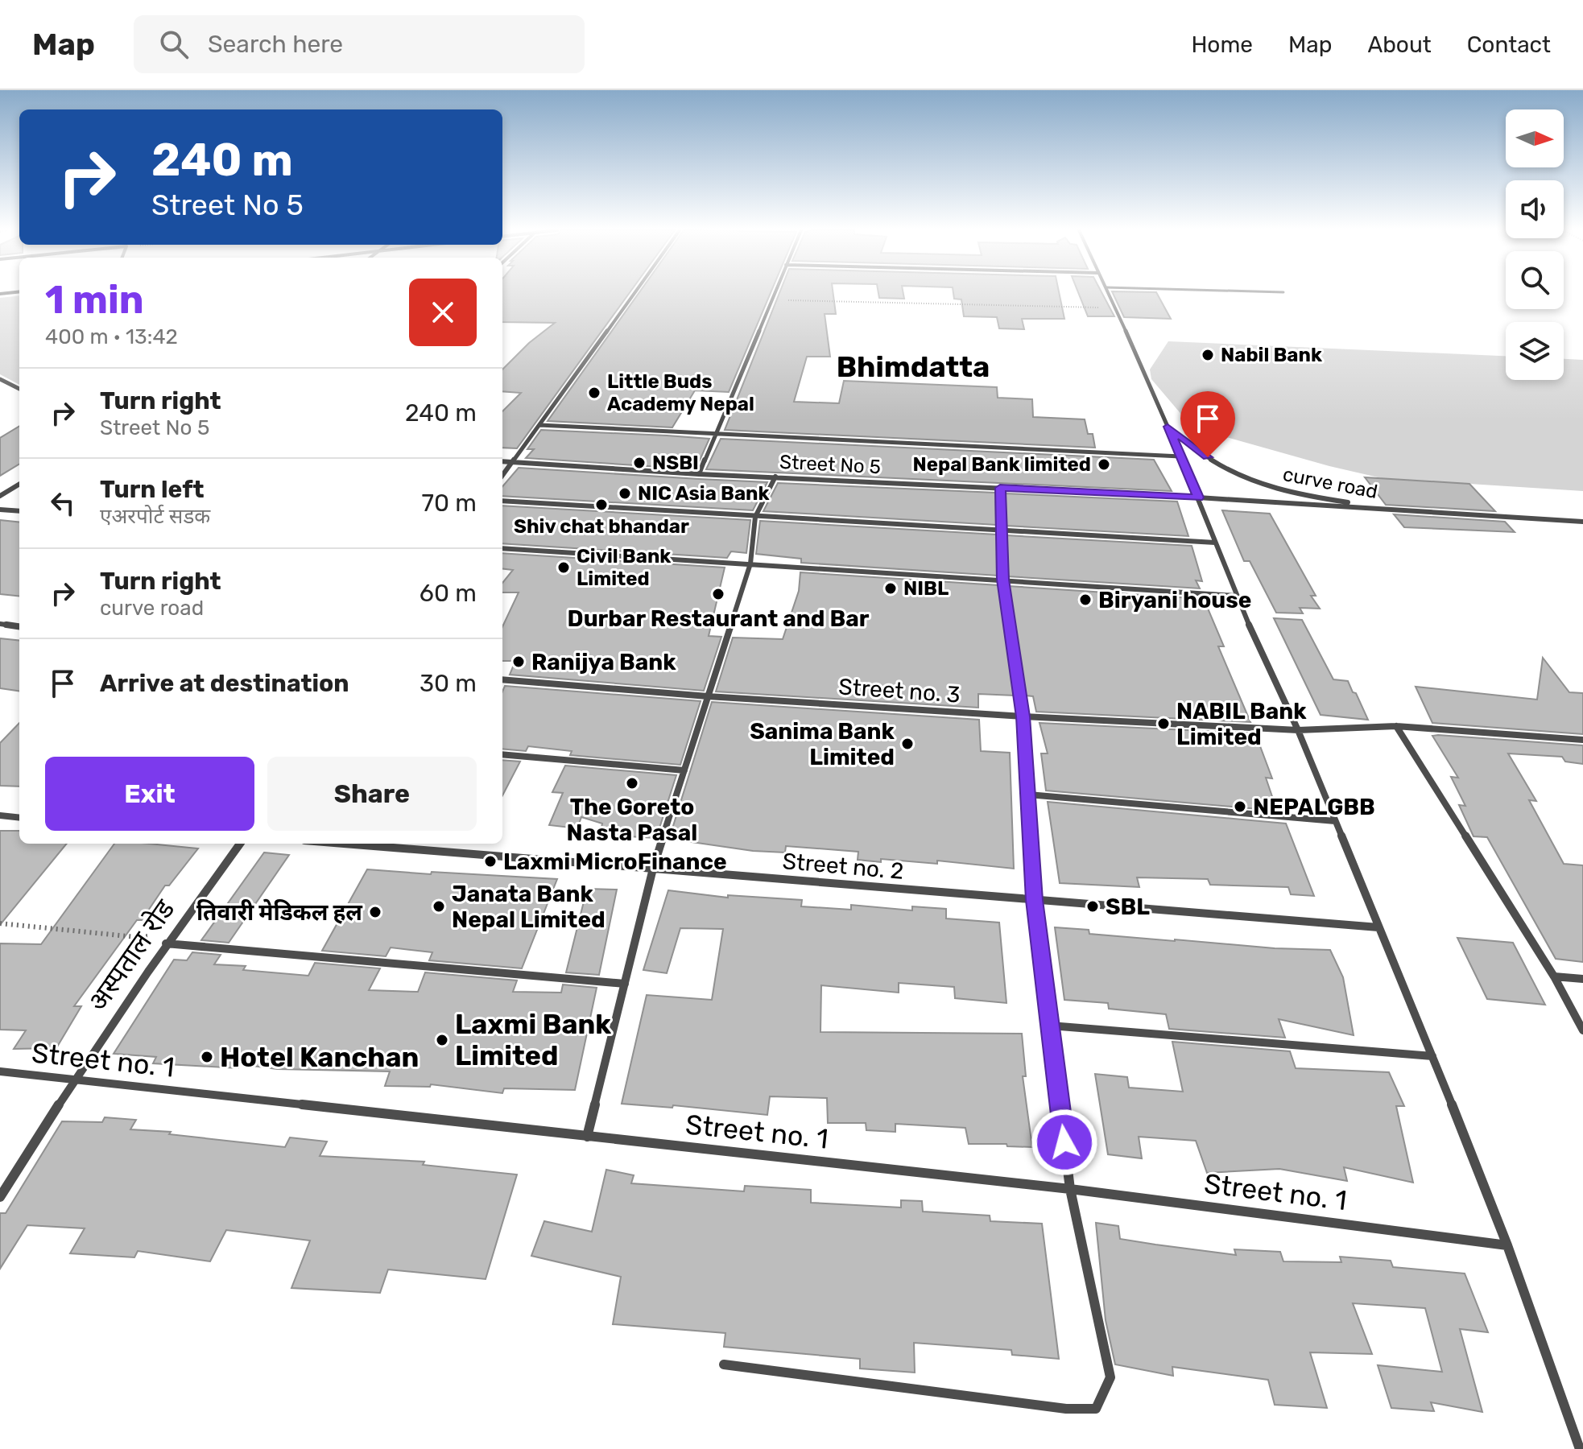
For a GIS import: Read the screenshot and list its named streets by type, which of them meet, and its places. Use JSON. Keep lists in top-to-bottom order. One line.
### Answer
{"streets":{"street":["Street No 5","curve road","Street no. 3","Street no. 2","अस्पताल रोड","Street no. 1"]},"crossings":[["Street No 5","curve road"],["अस्पताल रोड","Street no. 1"]],"districts":["Bhimdatta"],"places":["Nabil Bank","Little Buds Academy Nepal","NSBI","Nepal Bank limited","NIC Asia Bank","Shiv chat bhandar","Civil Bank Limited","NIBL","Durbar Restaurant and Bar","Biryani house","Ranijya Bank","NABIL Bank Limited","Sanima Bank Limited","The Goreto Nasta Pasal","NEPALGBB","Laxmi MicroFinance","Janata Bank Nepal Limited","SBL","तिवारी मेडिकल हल","Laxmi Bank Limited","Hotel Kanchan"],"north":"right","page":{"header":"Map","search":"Search here","nav":["Home","Map","About","Contact"],"turn":["240 m","Street No 5"],"heading":["1 min","400 m · 13:42"],"list":[{"name":"Turn right","note":"Street No 5","value":"240 m"},{"name":"Turn left","note":"एअरपोर्ट सडक","value":"70 m"},{"name":"Turn right","note":"curve road","value":"60 m"},{"name":"Arrive at destination","value":"30 m"}],"buttons":["Exit","Share"]}}
